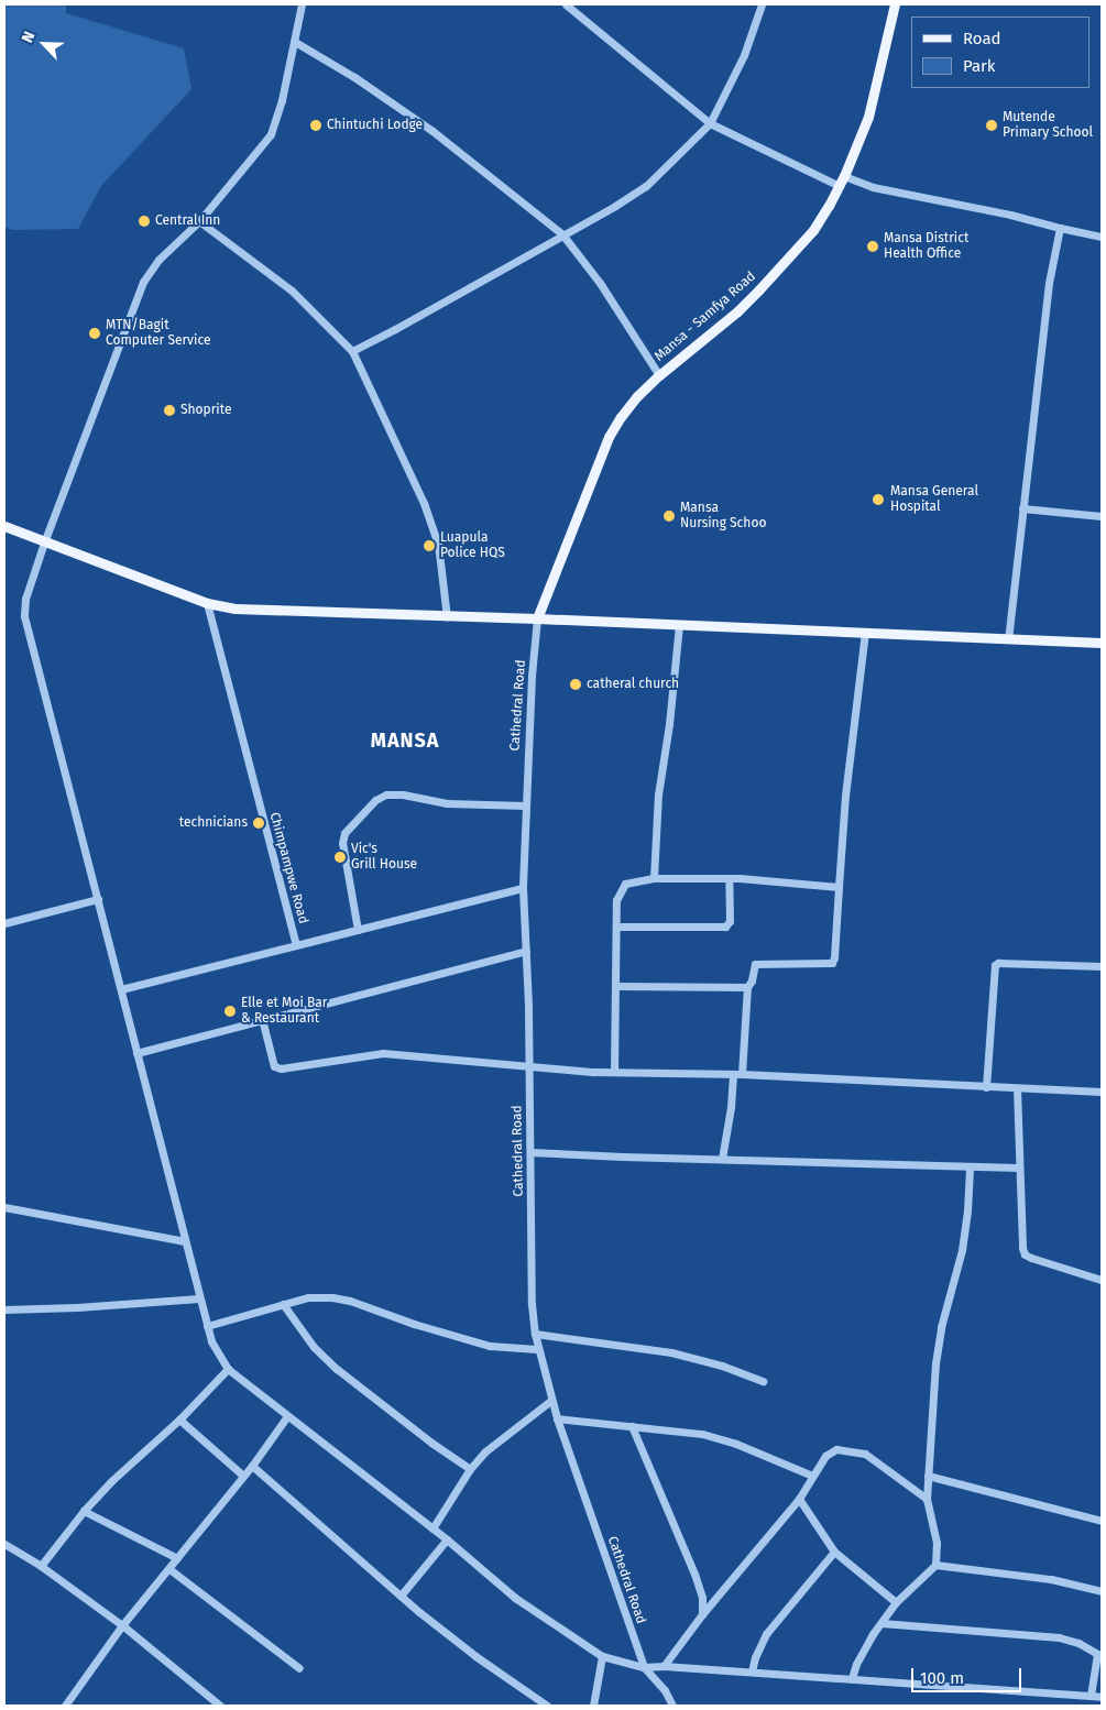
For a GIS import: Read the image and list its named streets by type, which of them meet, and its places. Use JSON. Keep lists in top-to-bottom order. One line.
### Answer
{"streets":{"main road":["Mansa - Samfya Road"],"street":["Cathedral Road","Chimpampwe Road"]},"crossings":[["Mansa - Samfya Road","Cathedral Road"],["Cathedral Road","Chimpampwe Road"]],"districts":["MANSA"],"places":["Chintuchi Lodge","Mutende Primary School","Central Inn","Mansa District Health Office","MTN/Bagit Computer Service","Shoprite","Mansa General Hospital","Mansa Nursing Schoo","Luapula Police HQS","catheral church","technicians","Vic's Grill House","Elle et Moi Bar & Restaurant"],"legend":["Road","Park"],"scale_bar":"100 m","north":"top left"}
